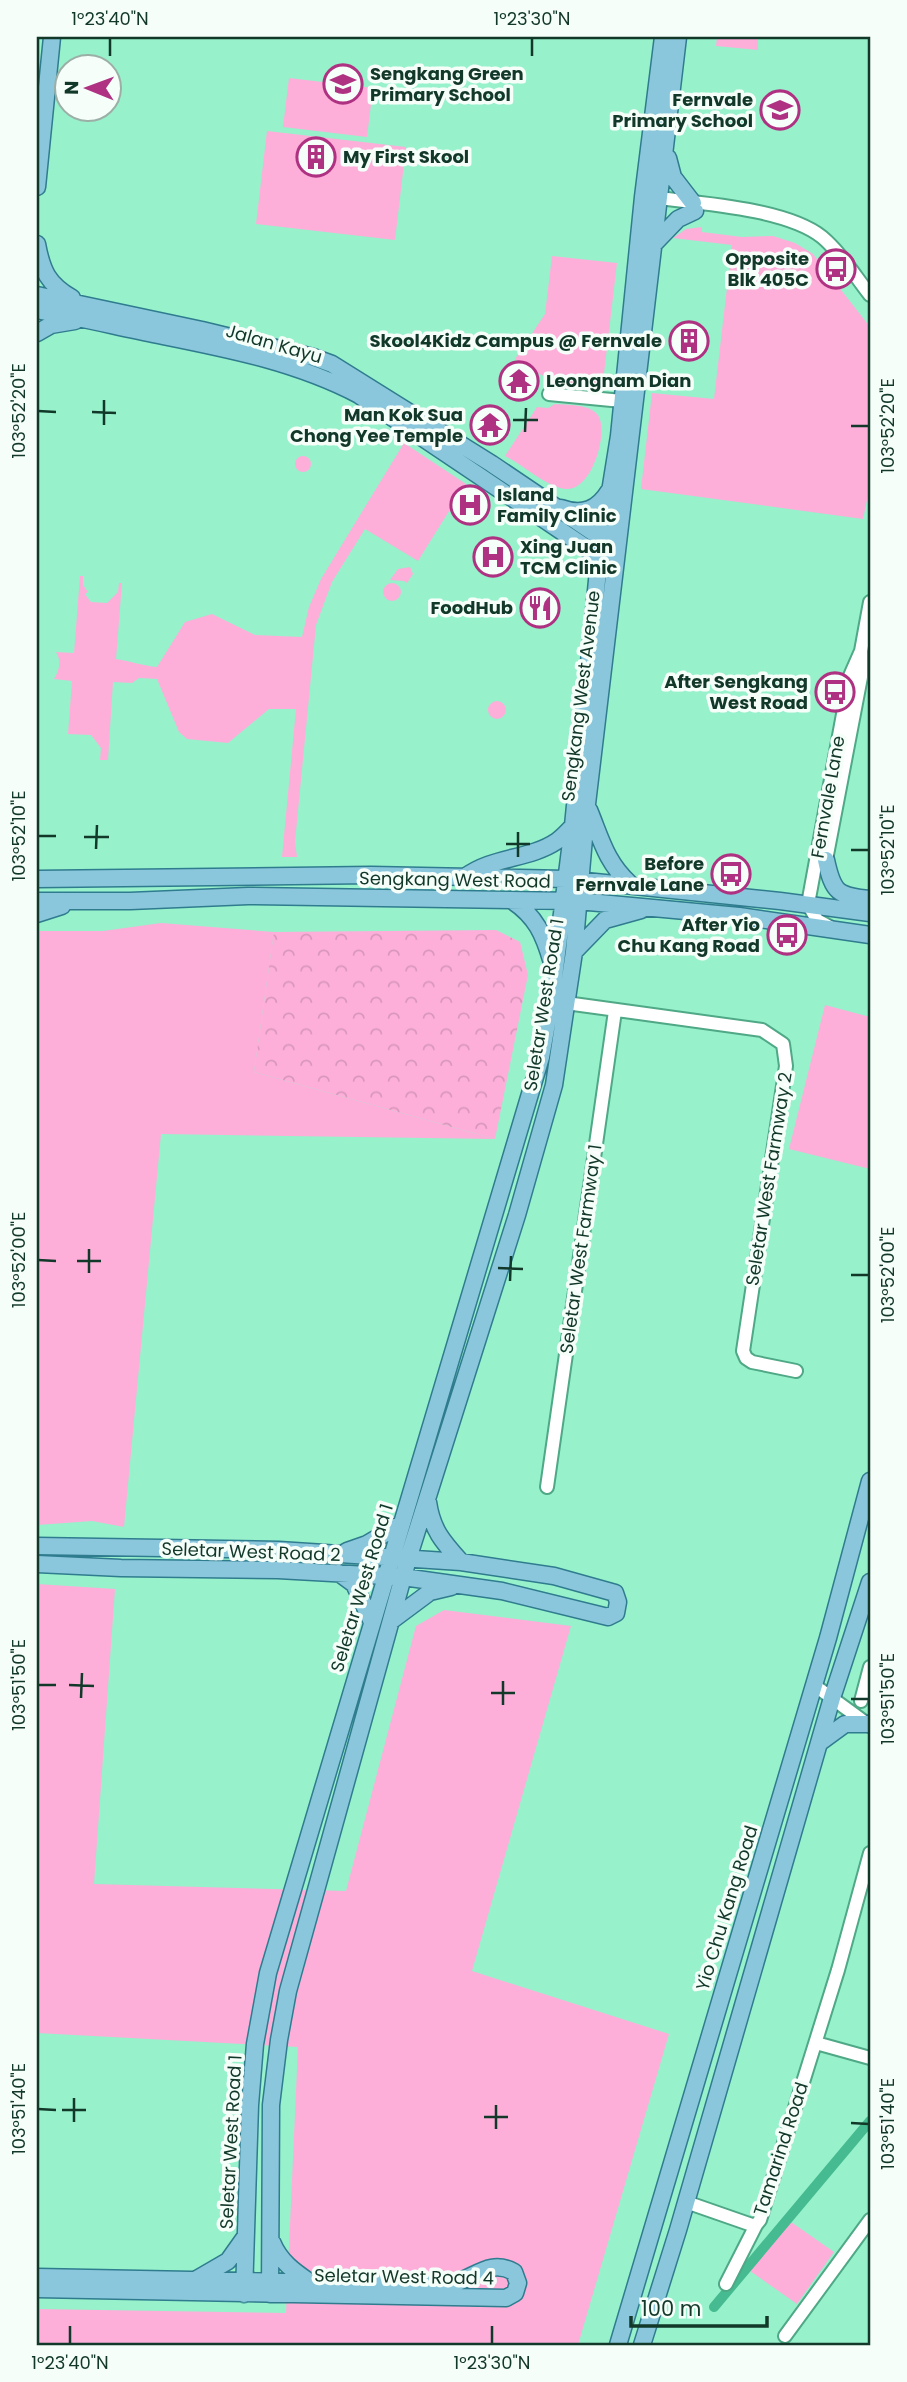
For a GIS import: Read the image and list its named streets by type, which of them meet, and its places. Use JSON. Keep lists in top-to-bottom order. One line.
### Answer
{"streets":{"main road":["Jalan Kayu","Sengkang West Avenue","Sengkang West Road","Seletar West Road 1","Seletar West Road 2","Yio Chu Kang Road","Seletar West Road 4"],"street":["Fernvale Lane","Seletar West Farmway 2","Seletar West Farmway 1","Tamarind Road"]},"crossings":[["Jalan Kayu","Sengkang West Avenue"],["Sengkang West Avenue","Sengkang West Road"],["Sengkang West Avenue","Seletar West Road 1"],["Fernvale Lane","Sengkang West Road"],["Sengkang West Road","Seletar West Road 1"],["Seletar West Road 1","Seletar West Farmway 2"],["Seletar West Road 1","Seletar West Road 2"],["Seletar West Road 1","Seletar West Road 4"],["Seletar West Farmway 2","Seletar West Farmway 1"]],"places":{"school or university":["Sengkang Green Primary School","Fernvale Primary School"],"building":["My First Skool","Skool4Kidz Campus @ Fernvale"],"bus stop":["Opposite Blk 405C","After Sengkang West Road","Before Fernvale Lane","After Yio Chu Kang Road"],"temple":["Leongnam Dian","Man Kok Sua Chong Yee Temple"],"hospital":["Island Family Clinic","Xing Juan TCM Clinic"],"restaurant":["FoodHub"]},"scale_bar":"100 m","north":"left","coordinates":["1°23'40\"N","1°23'30\"N","103°52'20\"E","103°52'10\"E","103°52'00\"E","103°51'50\"E","103°51'40\"E"]}
